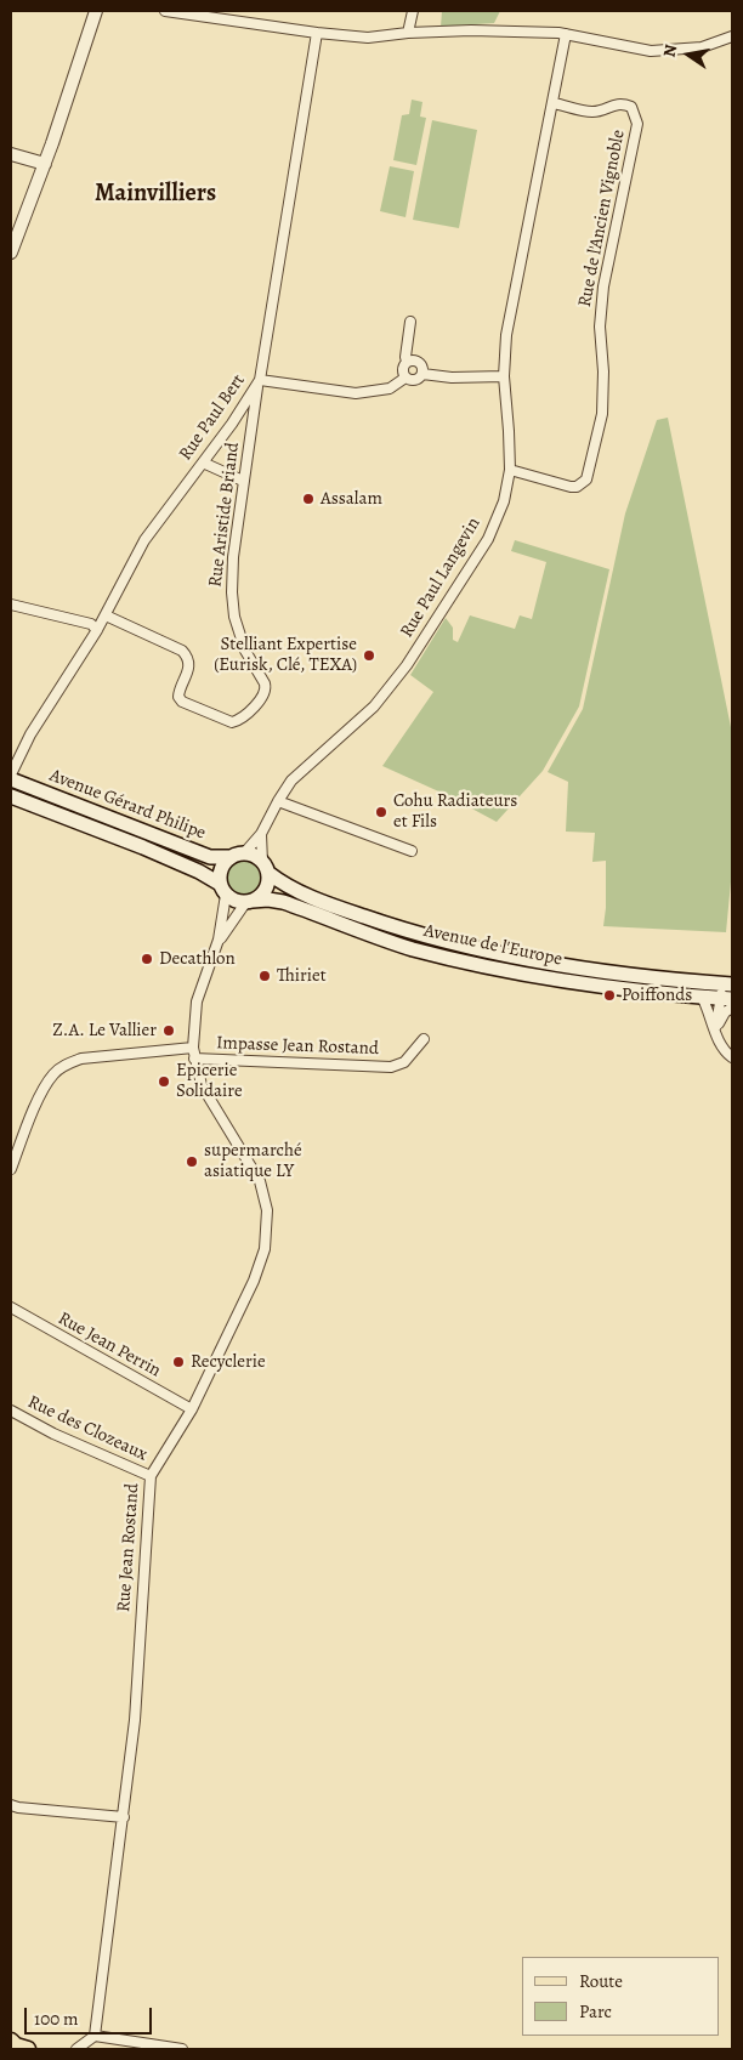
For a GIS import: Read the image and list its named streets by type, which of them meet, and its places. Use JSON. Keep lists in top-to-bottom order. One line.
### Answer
{"streets":{"main road":["Avenue Gérard Philipe","Avenue de l'Europe"],"street":["Rue de l'Ancien Vignoble","Rue Paul Bert","Rue Aristide Briand","Rue Paul Langevin","Impasse Jean Rostand","Rue Jean Perrin","Rue des Clozeaux","Rue Jean Rostand"]},"crossings":[["Rue de l'Ancien Vignoble","Rue Paul Langevin"],["Rue Paul Bert","Rue Aristide Briand"],["Rue Paul Langevin","Avenue Gérard Philipe"],["Rue Paul Langevin","Avenue de l'Europe"],["Rue Paul Langevin","Rue Jean Rostand"],["Avenue Gérard Philipe","Avenue de l'Europe"],["Avenue Gérard Philipe","Rue Jean Rostand"],["Avenue de l'Europe","Rue Jean Rostand"],["Impasse Jean Rostand","Rue Jean Rostand"],["Rue Jean Perrin","Rue Jean Rostand"],["Rue des Clozeaux","Rue Jean Rostand"]],"districts":["Mainvilliers"],"places":["Assalam","Stelliant Expertise (Eurisk, Clé, TEXA)","Cohu Radiateurs et Fils","Decathlon","Thiriet","Poiffonds","Z.A. Le Vallier","Epicerie Solidaire","supermarché asiatique LY","Recyclerie"],"legend":["Route","Parc"],"scale_bar":"100 m","north":"left"}
